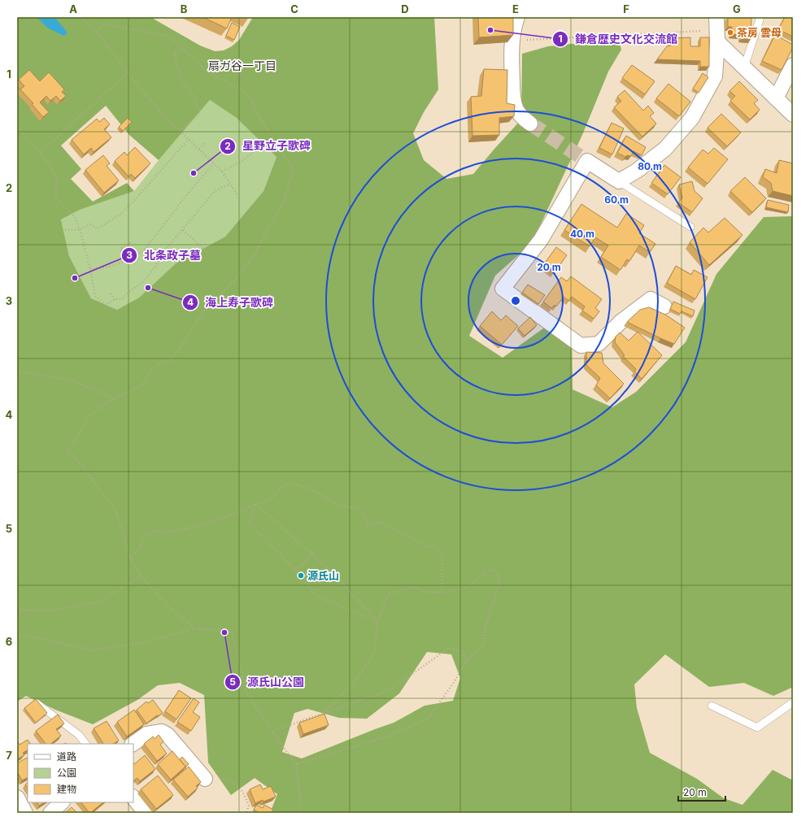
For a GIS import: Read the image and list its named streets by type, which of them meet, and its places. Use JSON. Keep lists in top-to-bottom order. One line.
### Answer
{"districts":["扇ガ谷一丁目"],"places":["鎌倉歴史文化交流館","茶房 雲母","星野立子歌碑","北条政子墓","海上寿子歌碑","源氏山","源氏山公園"],"legend":["道路","公園","建物"],"scale_bar":"20 m","grid":{"columns":["A","B","C","D","E","F","G"],"rows":["1","2","3","4","5","6","7"]},"rings":["80 m","60 m","40 m","20 m"]}
